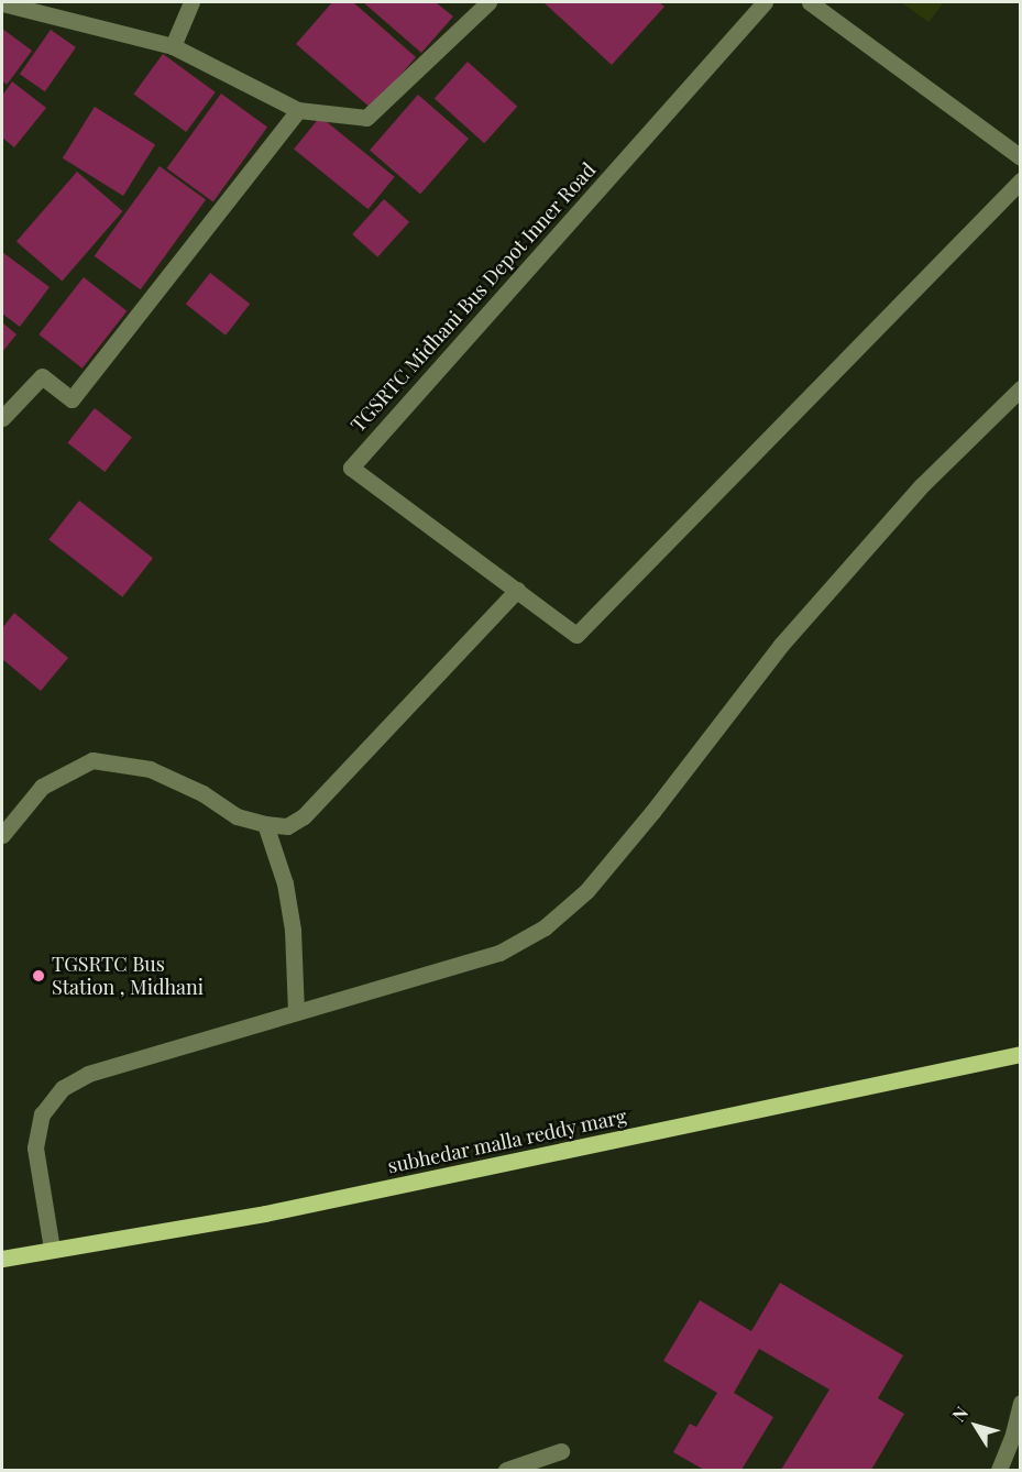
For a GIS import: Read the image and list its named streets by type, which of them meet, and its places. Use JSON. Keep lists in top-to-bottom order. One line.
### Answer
{"streets":{"main road":["subhedar malla reddy marg"],"street":["TGSRTC Midhani Bus Depot Inner Road"]},"places":["TGSRTC Bus Station , Midhani"],"north":"top left"}
